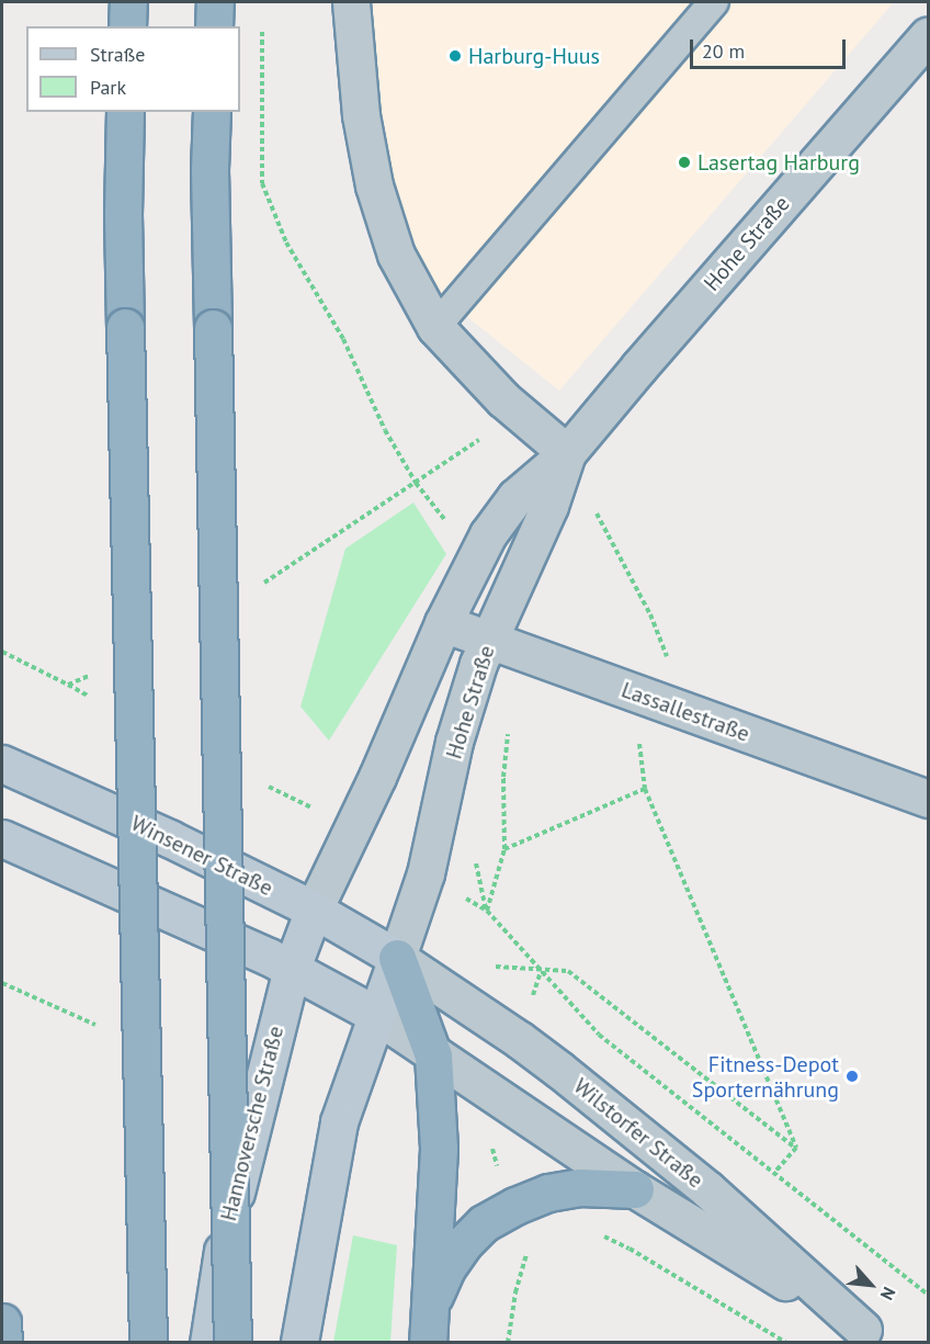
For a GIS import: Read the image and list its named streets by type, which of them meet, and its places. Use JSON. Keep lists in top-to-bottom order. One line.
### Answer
{"streets":{"main road":["Winsener Straße","Hannoversche Straße"],"street":["Hohe Straße","Lassallestraße","Wilstorfer Straße"]},"crossings":[["Hohe Straße","Lassallestraße"],["Hohe Straße","Winsener Straße"],["Hohe Straße","Hannoversche Straße"],["Hohe Straße","Wilstorfer Straße"],["Winsener Straße","Hannoversche Straße"],["Winsener Straße","Wilstorfer Straße"]],"places":["Harburg-Huus","Lasertag Harburg","Fitness-Depot Sporternährung"],"legend":["Straße","Park"],"scale_bar":"20 m","north":"bottom right"}
